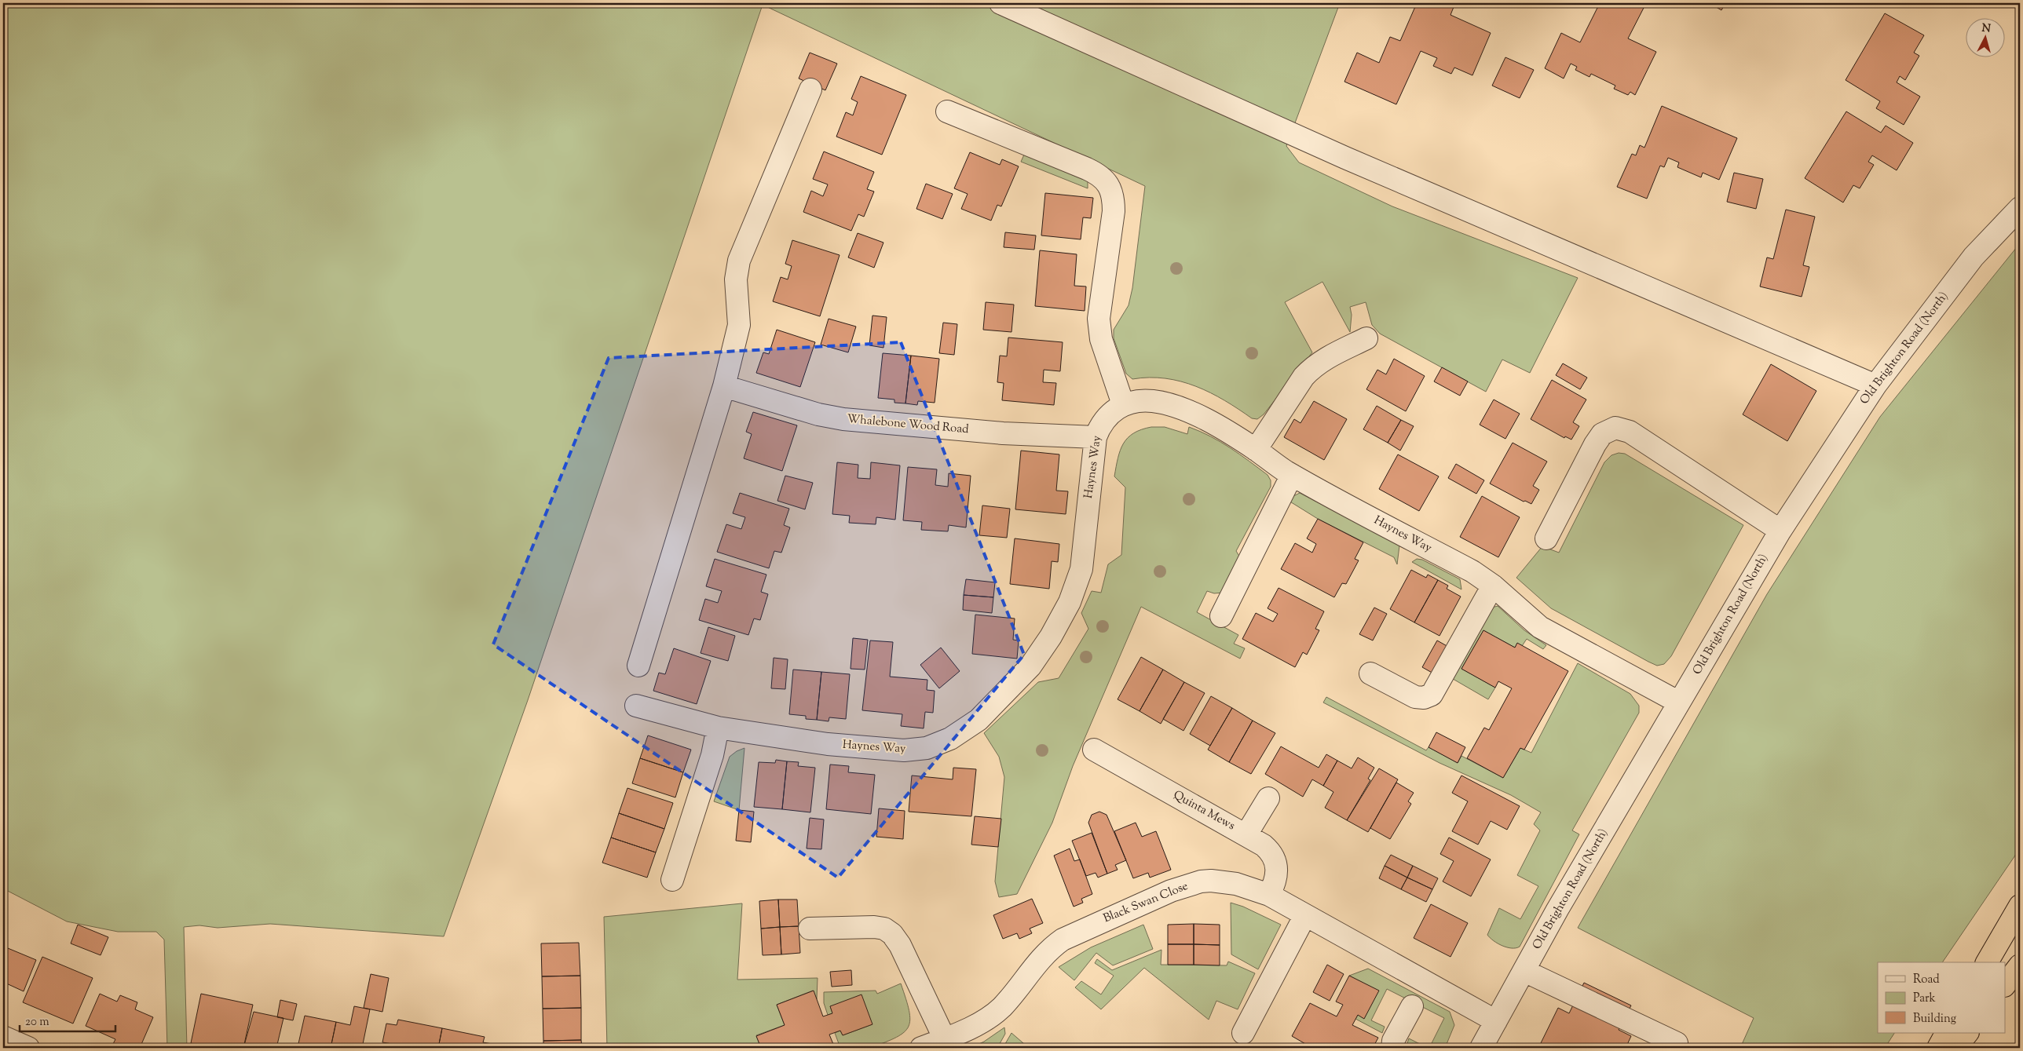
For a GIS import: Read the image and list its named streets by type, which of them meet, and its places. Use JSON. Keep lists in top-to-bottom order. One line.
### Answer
{"streets":{"street":["Old Brighton Road (North)","Whalebone Wood Road","Haynes Way","Quinta Mews","Black Swan Close"]},"crossings":[["Old Brighton Road (North)","Haynes Way"],["Old Brighton Road (North)","Black Swan Close"],["Whalebone Wood Road","Haynes Way"],["Quinta Mews","Black Swan Close"]],"legend":["Road","Park","Building"],"scale_bar":"20 m","north":"top"}
